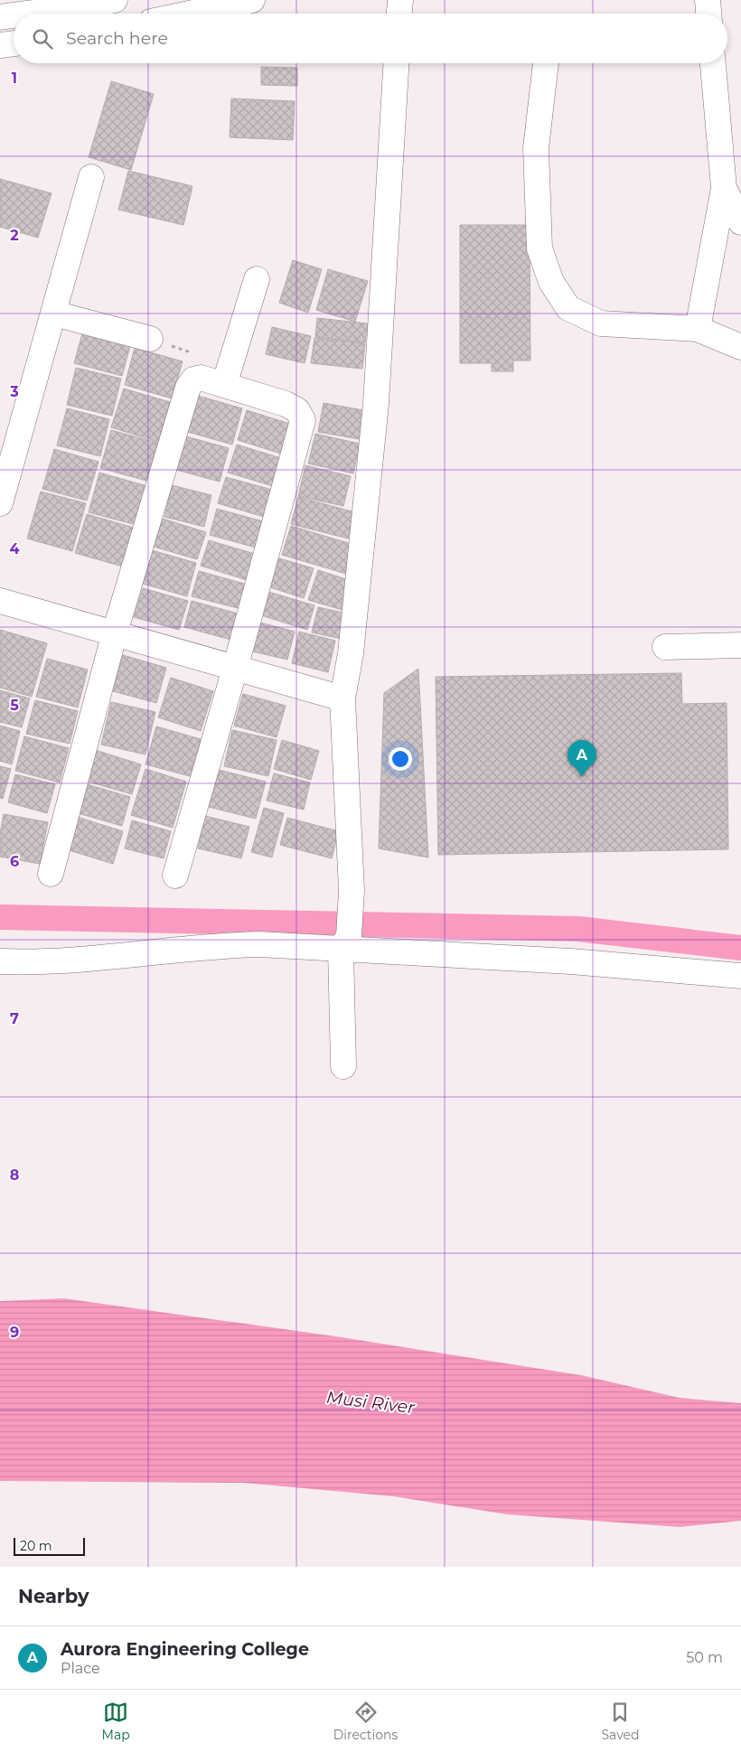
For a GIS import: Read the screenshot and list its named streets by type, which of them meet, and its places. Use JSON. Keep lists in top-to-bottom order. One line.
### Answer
{"water":["Musi River"],"scale_bar":"20 m","page":{"search":"Search here","pins":"A","scale":"20 m","heading":"Nearby","list":[{"mark":"A","name":"Aurora Engineering College","note":"Place","value":"50 m"}],"nav":["Map","Directions","Saved"]},"grid":{"rows":["1","2","3","4","5","6","7","8","9"]}}
